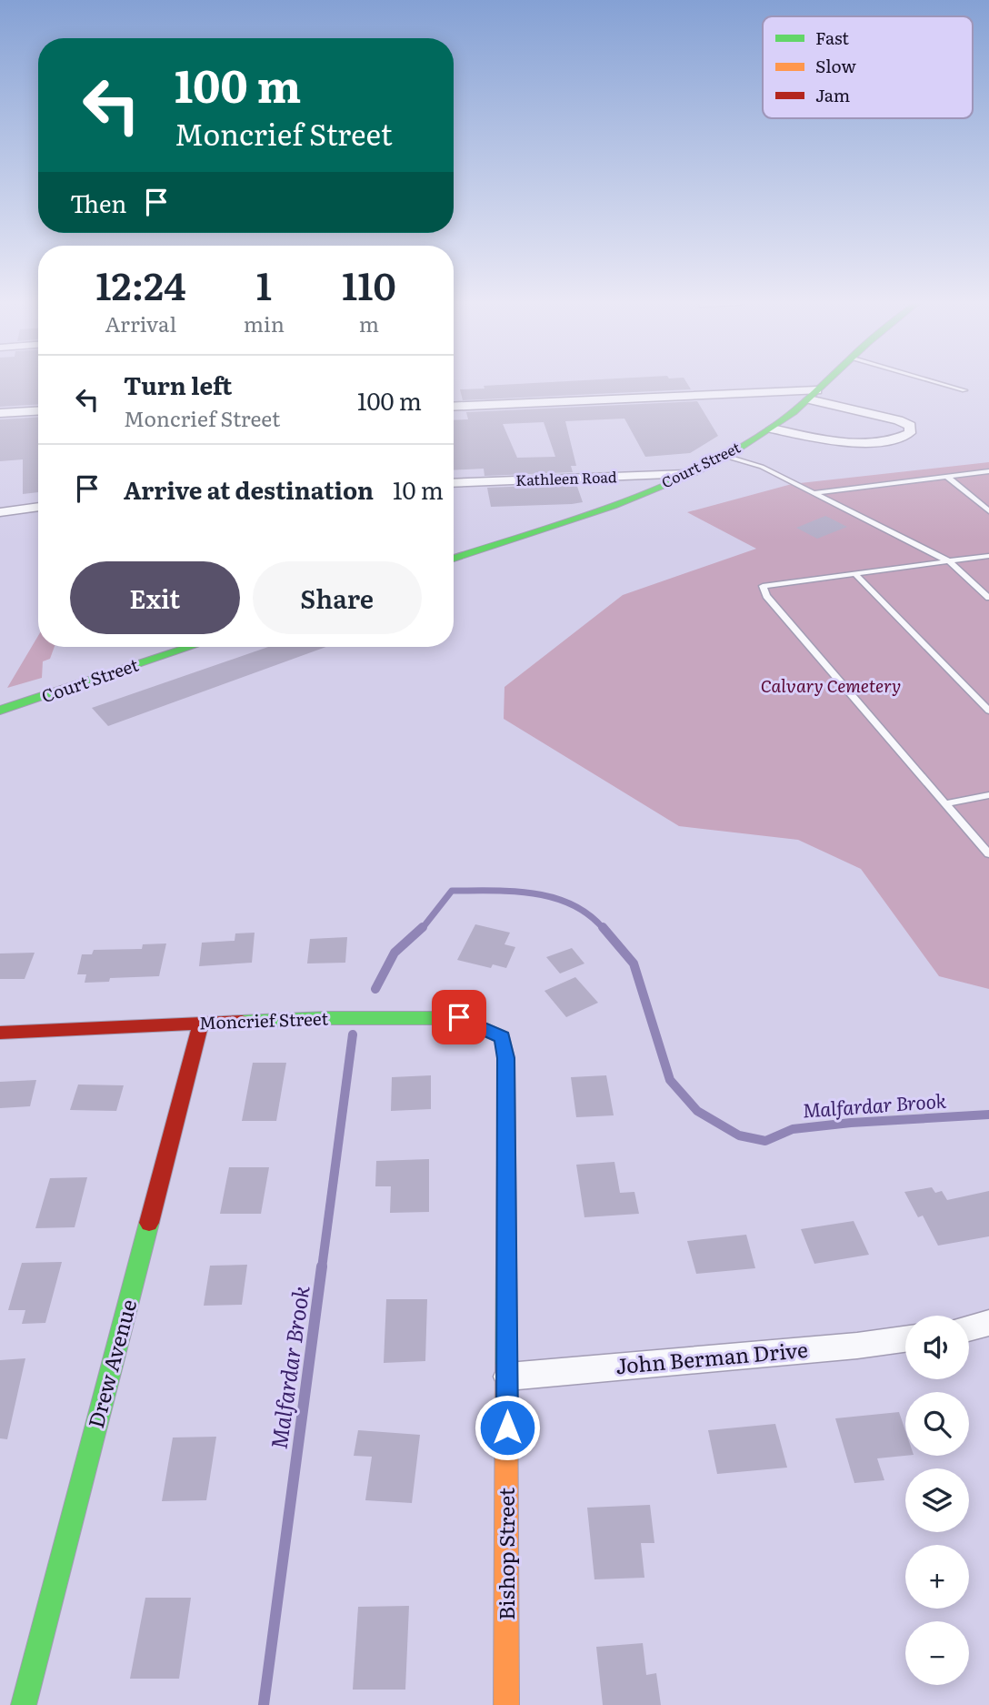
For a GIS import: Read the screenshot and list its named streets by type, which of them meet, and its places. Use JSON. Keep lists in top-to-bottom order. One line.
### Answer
{"streets":{"street":["Court Street","Kathleen Road","Moncrief Street","John Berman Drive","Drew Avenue","Bishop Street"]},"crossings":[["Court Street","Kathleen Road"],["Moncrief Street","Drew Avenue"],["Moncrief Street","Bishop Street"],["John Berman Drive","Bishop Street"]],"water":["Malfardar Brook"],"parks":["Calvary Cemetery"],"legend":["Fast","Slow","Jam"],"page":{"turn":["100 m","Moncrief Street"],"then":"Then","eta":["12:24","Arrival","1","min","110","m"],"list":[{"name":"Turn left","note":"Moncrief Street","value":"100 m"},{"name":"Arrive at destination","value":"10 m"}],"buttons":["Exit","Share"],"map_buttons":["+","−"]}}
